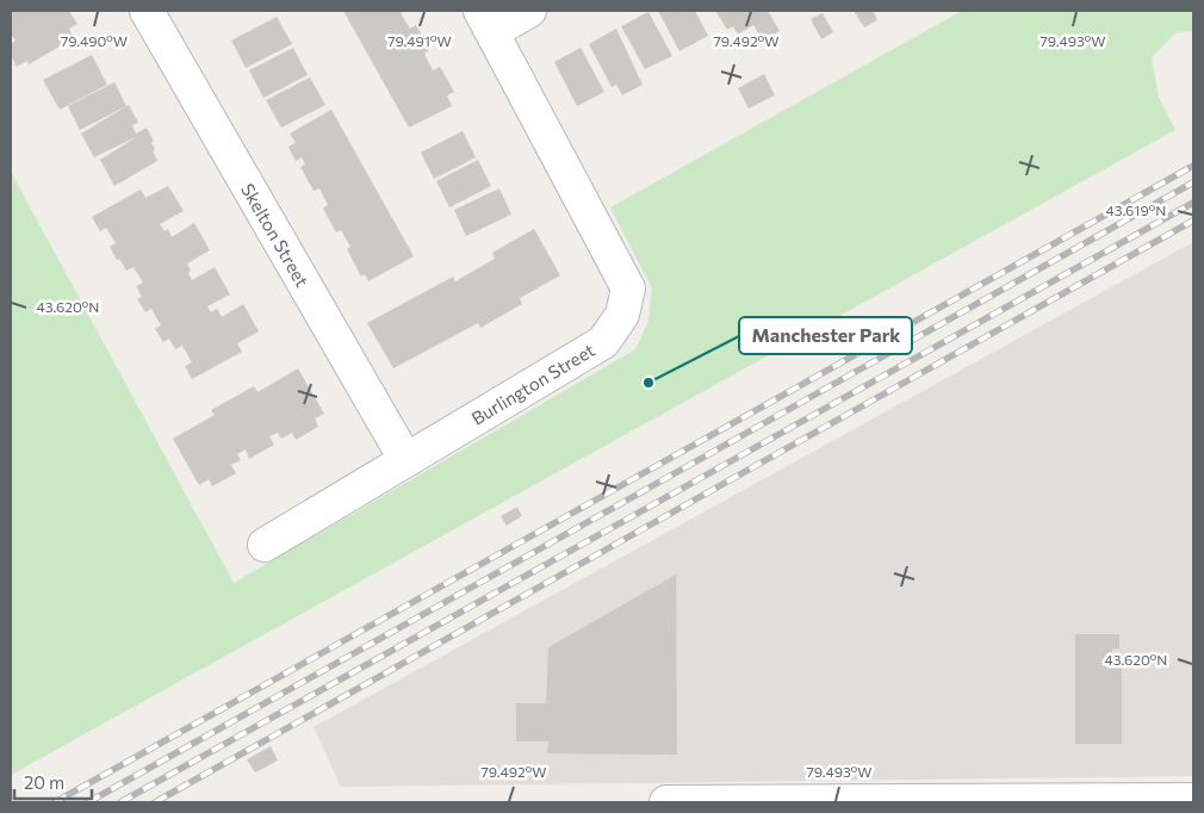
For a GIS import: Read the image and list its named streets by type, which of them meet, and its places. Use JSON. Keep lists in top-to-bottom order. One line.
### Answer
{"streets":{"street":["Skelton Street","Burlington Street"]},"crossings":[["Skelton Street","Burlington Street"]],"places":["Manchester Park"],"scale_bar":"20 m","coordinates":["79.490°W","79.491°W","79.492°W","79.493°W","43.619°N","43.620°N"]}
